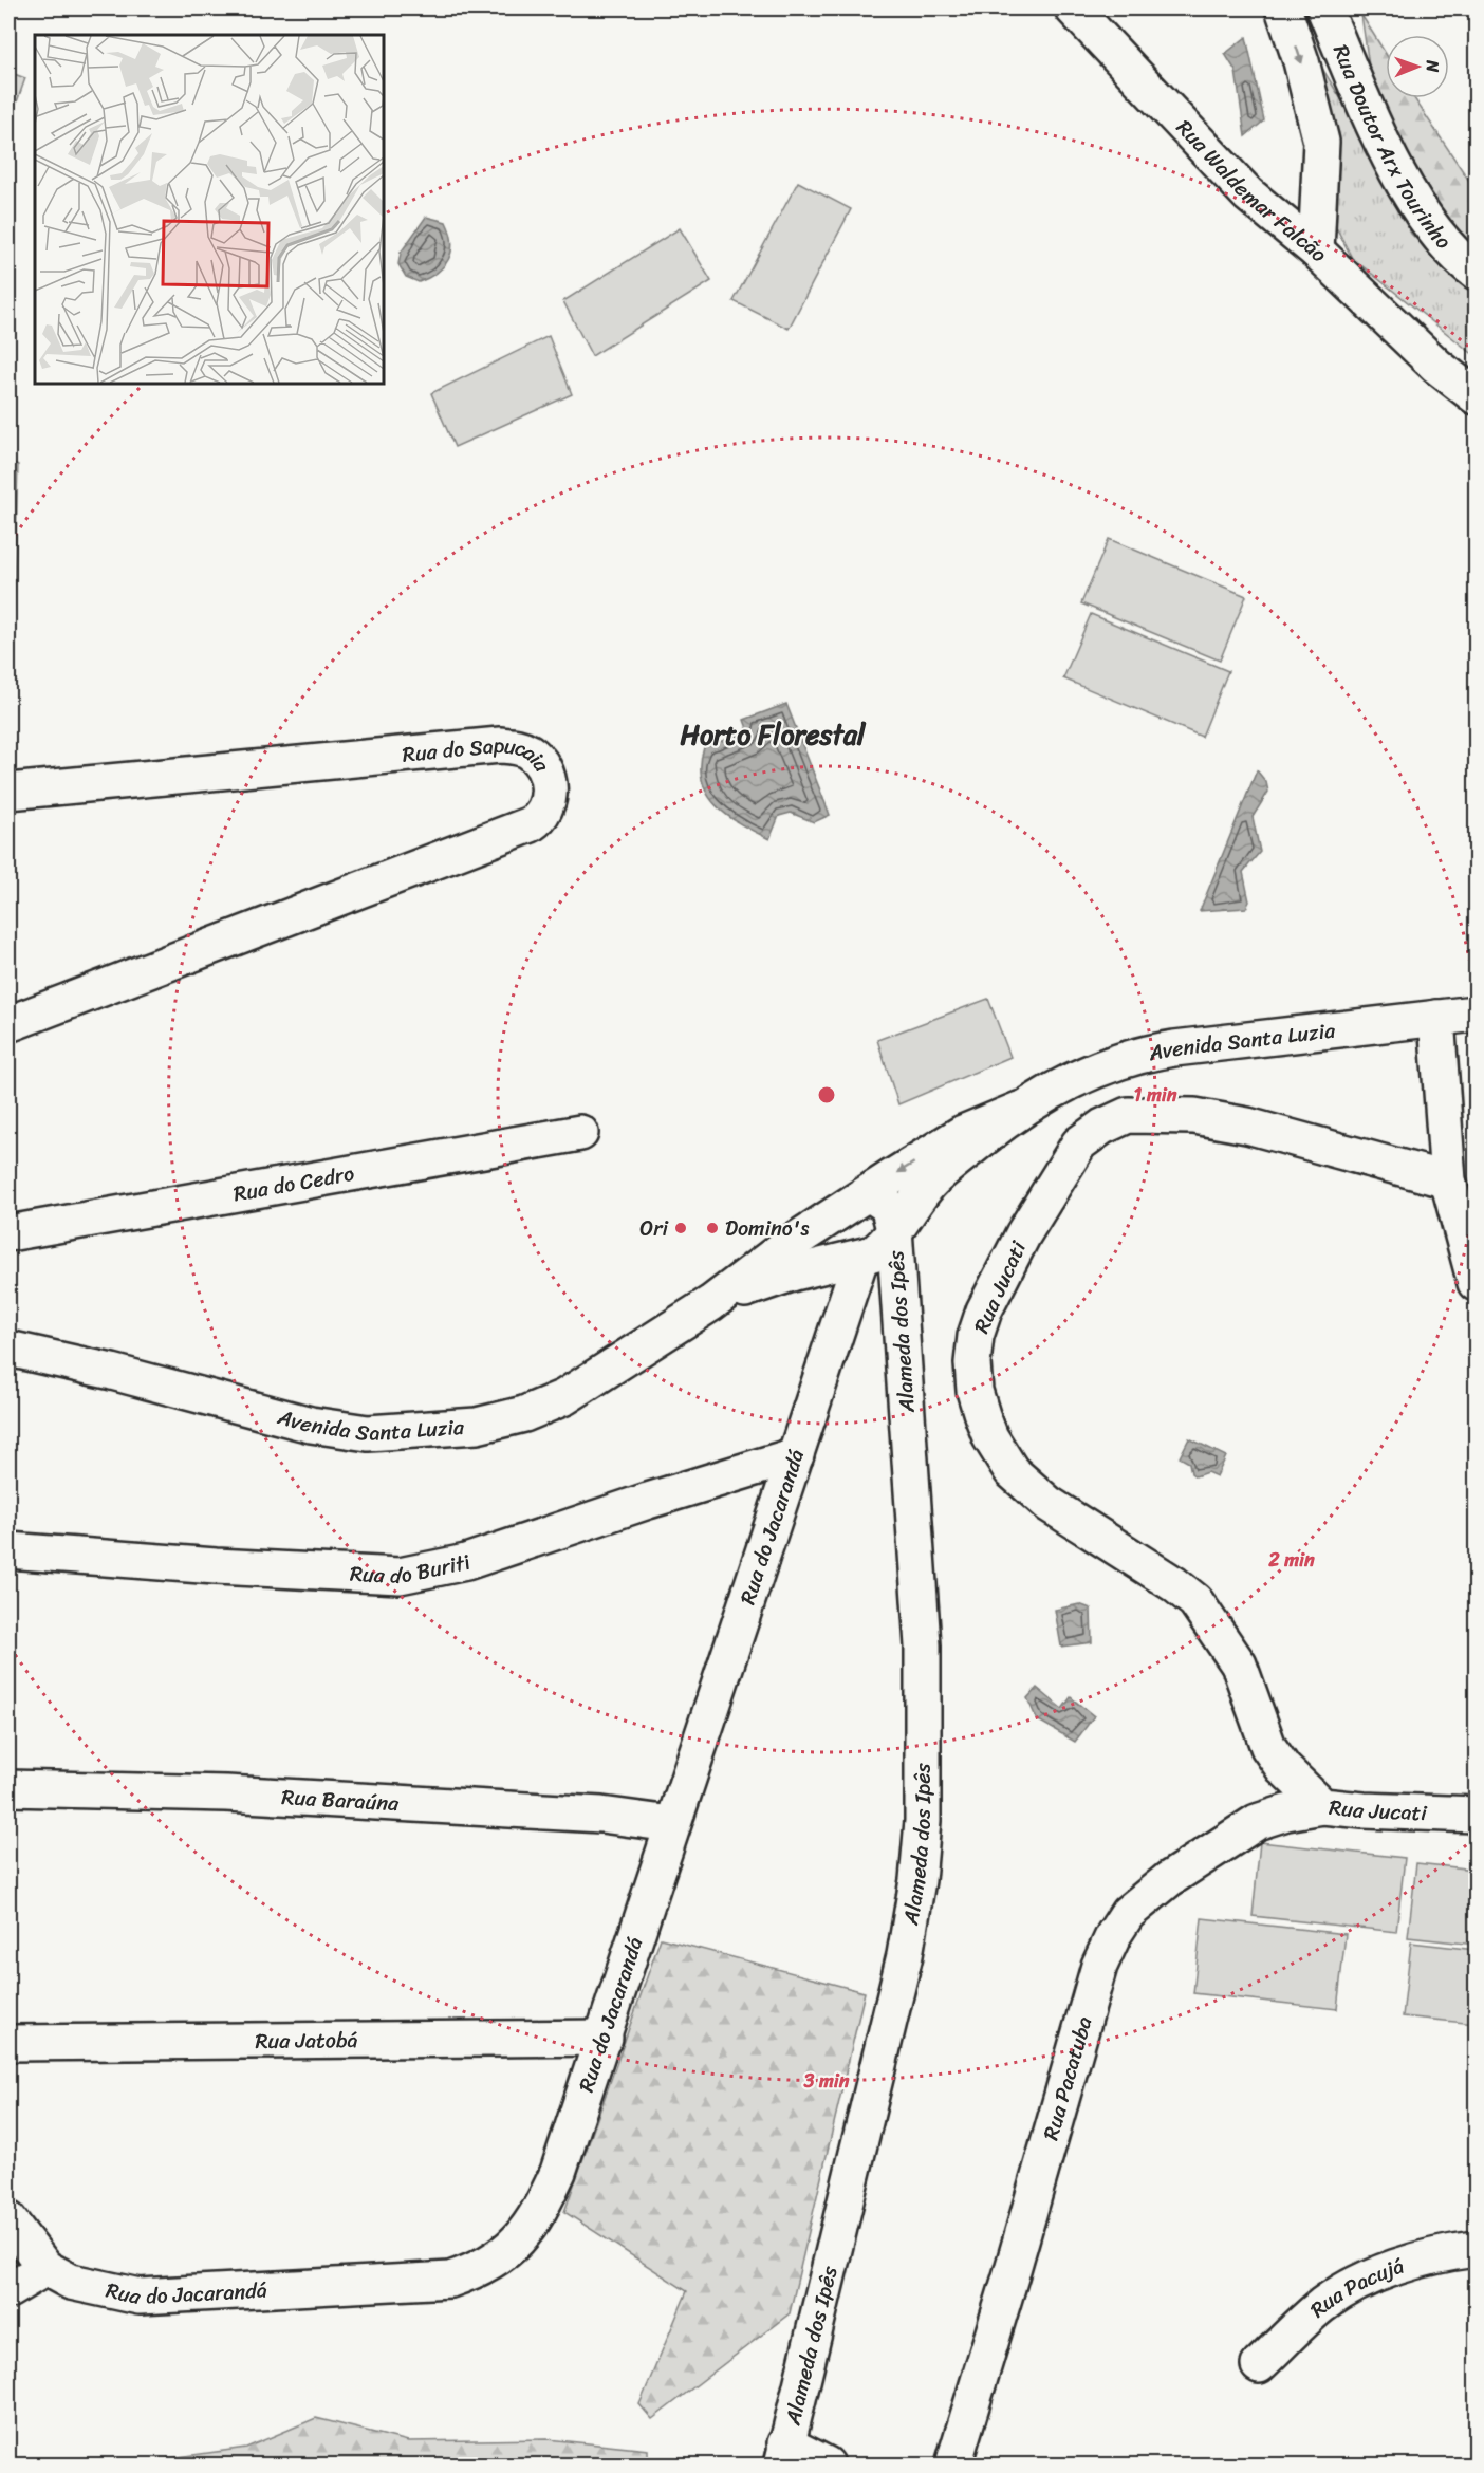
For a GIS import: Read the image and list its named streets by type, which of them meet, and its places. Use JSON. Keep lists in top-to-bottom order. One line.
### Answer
{"streets":{"street":["Rua Doutor Arx Tourinho","Rua Waldemar Falcão","Rua do Sapucaia","Avenida Santa Luzia","Rua do Cedro","Rua Jucati","Alameda dos Ipês","Rua do Jacarandá","Rua do Buriti","Rua Baraúna","Rua Jatobá","Rua Pacatuba","Rua Pacujá"]},"crossings":[["Avenida Santa Luzia","Alameda dos Ipês"],["Avenida Santa Luzia","Rua do Jacarandá"],["Rua Jucati","Rua Pacatuba"],["Rua do Jacarandá","Rua do Buriti"],["Rua do Jacarandá","Rua Baraúna"],["Rua do Jacarandá","Rua Jatobá"]],"districts":["Horto Florestal"],"places":["Ori","Domino's"],"north":"right","rings":["1 min","2 min","3 min"]}
